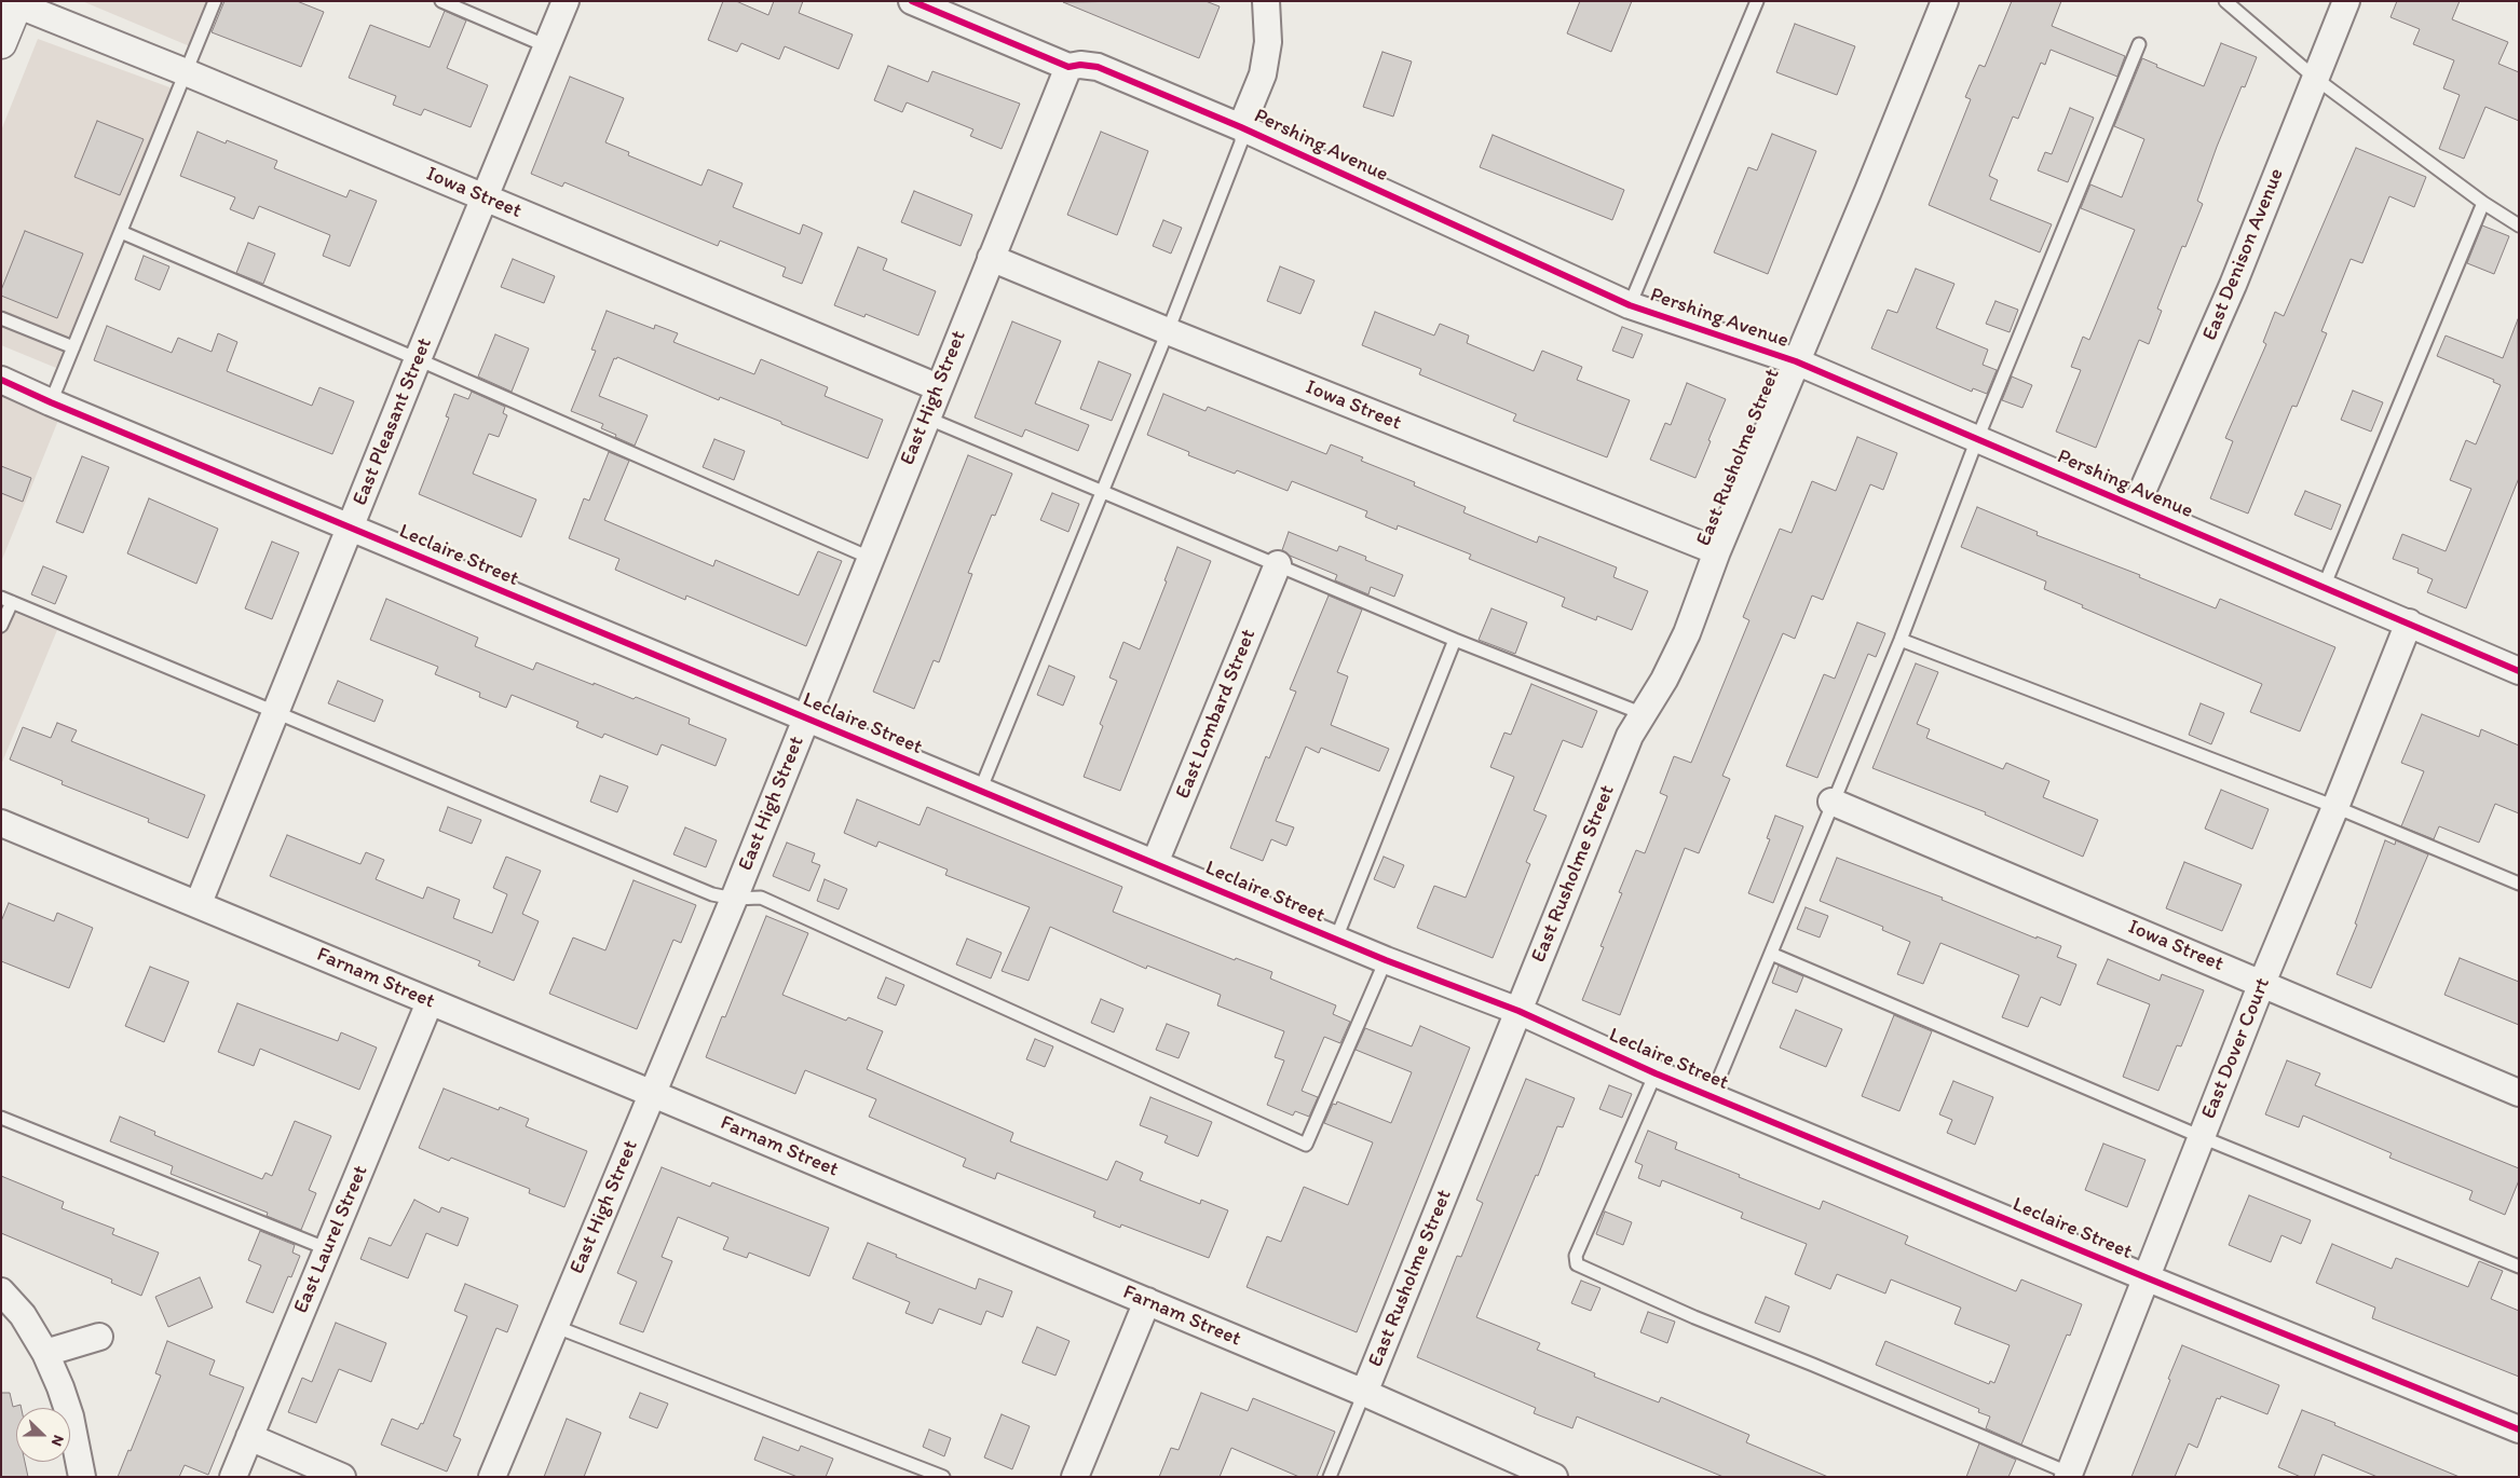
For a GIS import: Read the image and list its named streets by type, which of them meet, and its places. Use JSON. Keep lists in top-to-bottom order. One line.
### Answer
{"streets":{"street":["Pershing Avenue","Iowa Street","East Denison Avenue","East High Street","East Pleasant Street","East Rusholme Street","Leclaire Street","East Lombard Street","Farnam Street","East Dover Court","East Laurel Street"]},"crossings":[["Pershing Avenue","East Denison Avenue"],["Pershing Avenue","East High Street"],["Pershing Avenue","East Rusholme Street"],["Pershing Avenue","East Dover Court"],["Iowa Street","East High Street"],["Iowa Street","East Pleasant Street"],["Iowa Street","East Rusholme Street"],["Iowa Street","East Dover Court"],["East High Street","Leclaire Street"],["East High Street","Farnam Street"],["East Pleasant Street","Leclaire Street"],["East Pleasant Street","Farnam Street"],["East Rusholme Street","Leclaire Street"],["East Rusholme Street","Farnam Street"],["Leclaire Street","East Lombard Street"],["Leclaire Street","East Dover Court"],["Farnam Street","East Laurel Street"]],"north":"right"}
